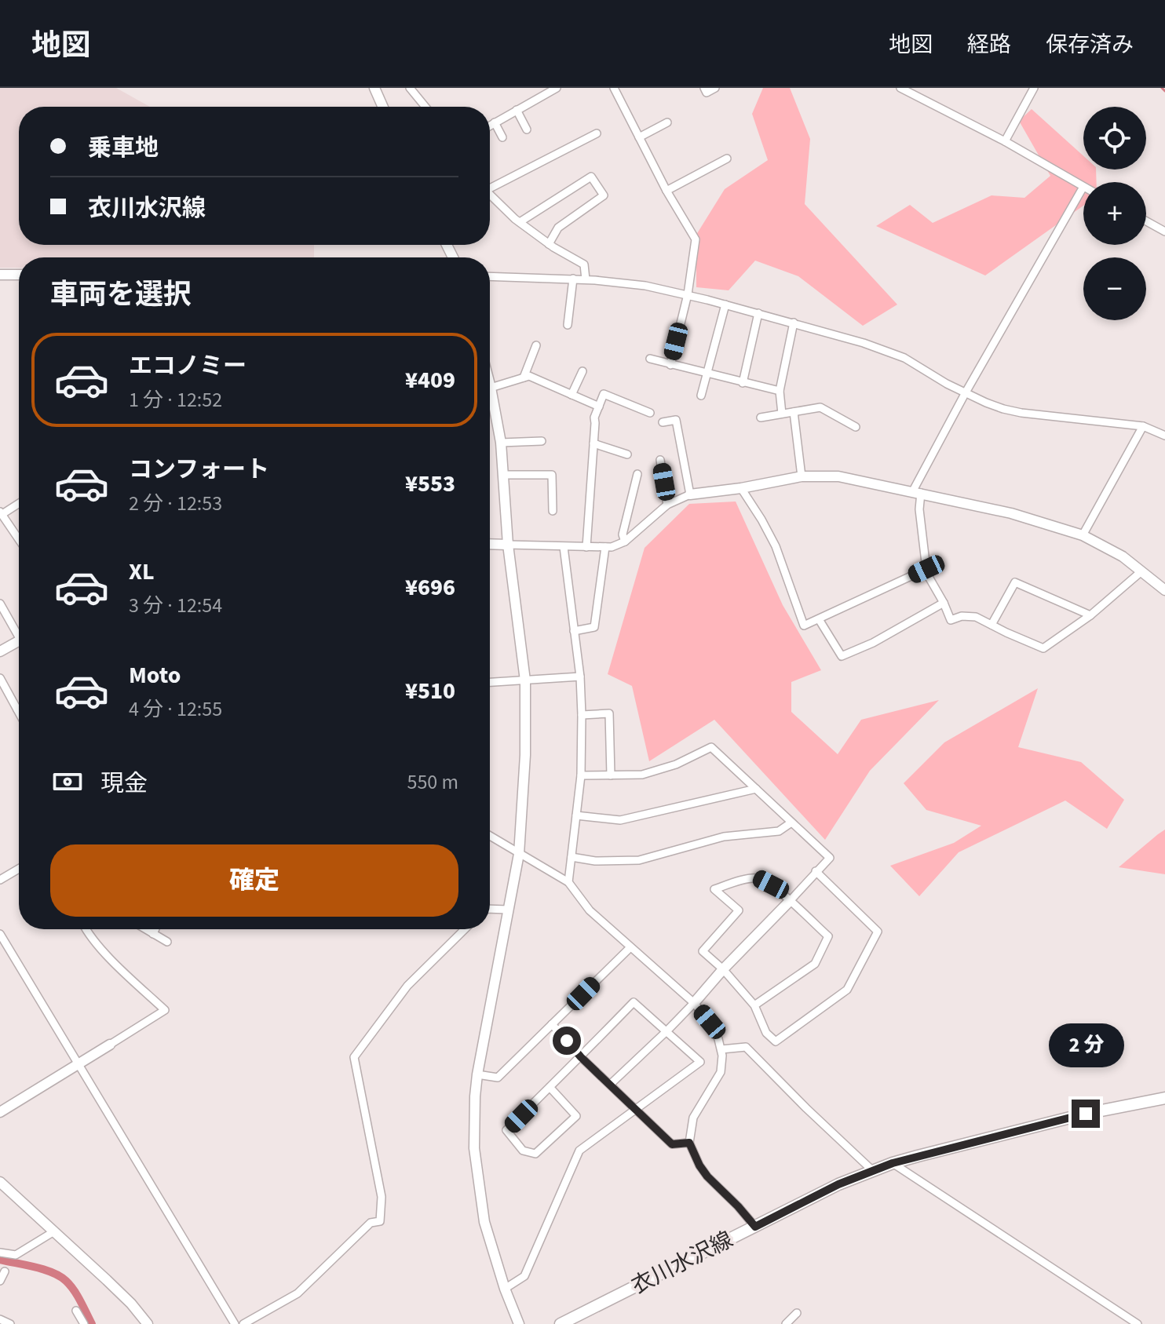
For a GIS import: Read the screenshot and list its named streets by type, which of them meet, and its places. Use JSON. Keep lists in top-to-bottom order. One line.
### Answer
{"streets":{"main road":["衣川水沢線"]},"page":{"header":"地図","nav":["地図","経路","保存済み"],"map_buttons":["+","−"],"banner":["乗車地","衣川水沢線"],"heading":"車両を選択","list":[{"name":"エコノミー","note":"1 分 · 12:52","value":"¥409"},{"name":"コンフォート","note":"2 分 · 12:53","value":"¥553"},{"name":"XL","note":"3 分 · 12:54","value":"¥696"},{"name":"Moto","note":"4 分 · 12:55","value":"¥510"}],"pay":["現金","550 m"],"buttons":"確定","bubble":"2 分"}}
